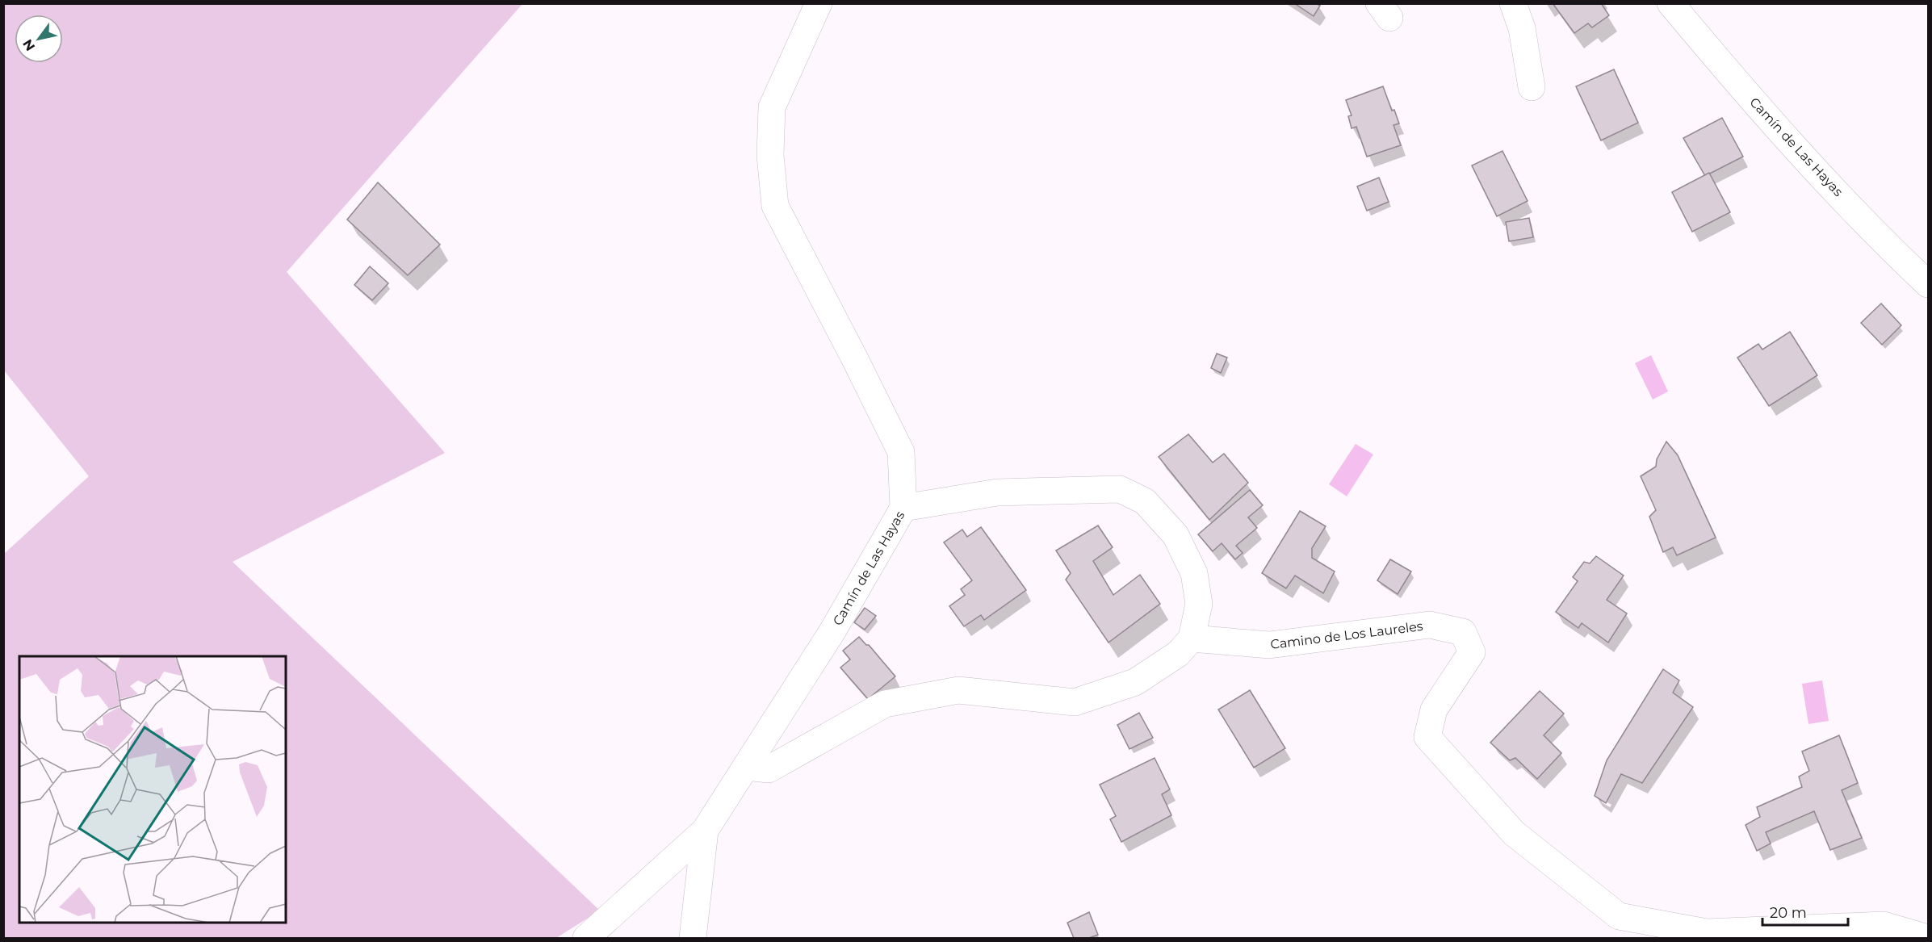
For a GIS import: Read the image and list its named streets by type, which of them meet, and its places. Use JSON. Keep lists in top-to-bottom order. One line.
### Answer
{"streets":{"street":["Camín de Las Hayas","Camino de Los Laureles"]},"scale_bar":"20 m","north":"bottom left"}
